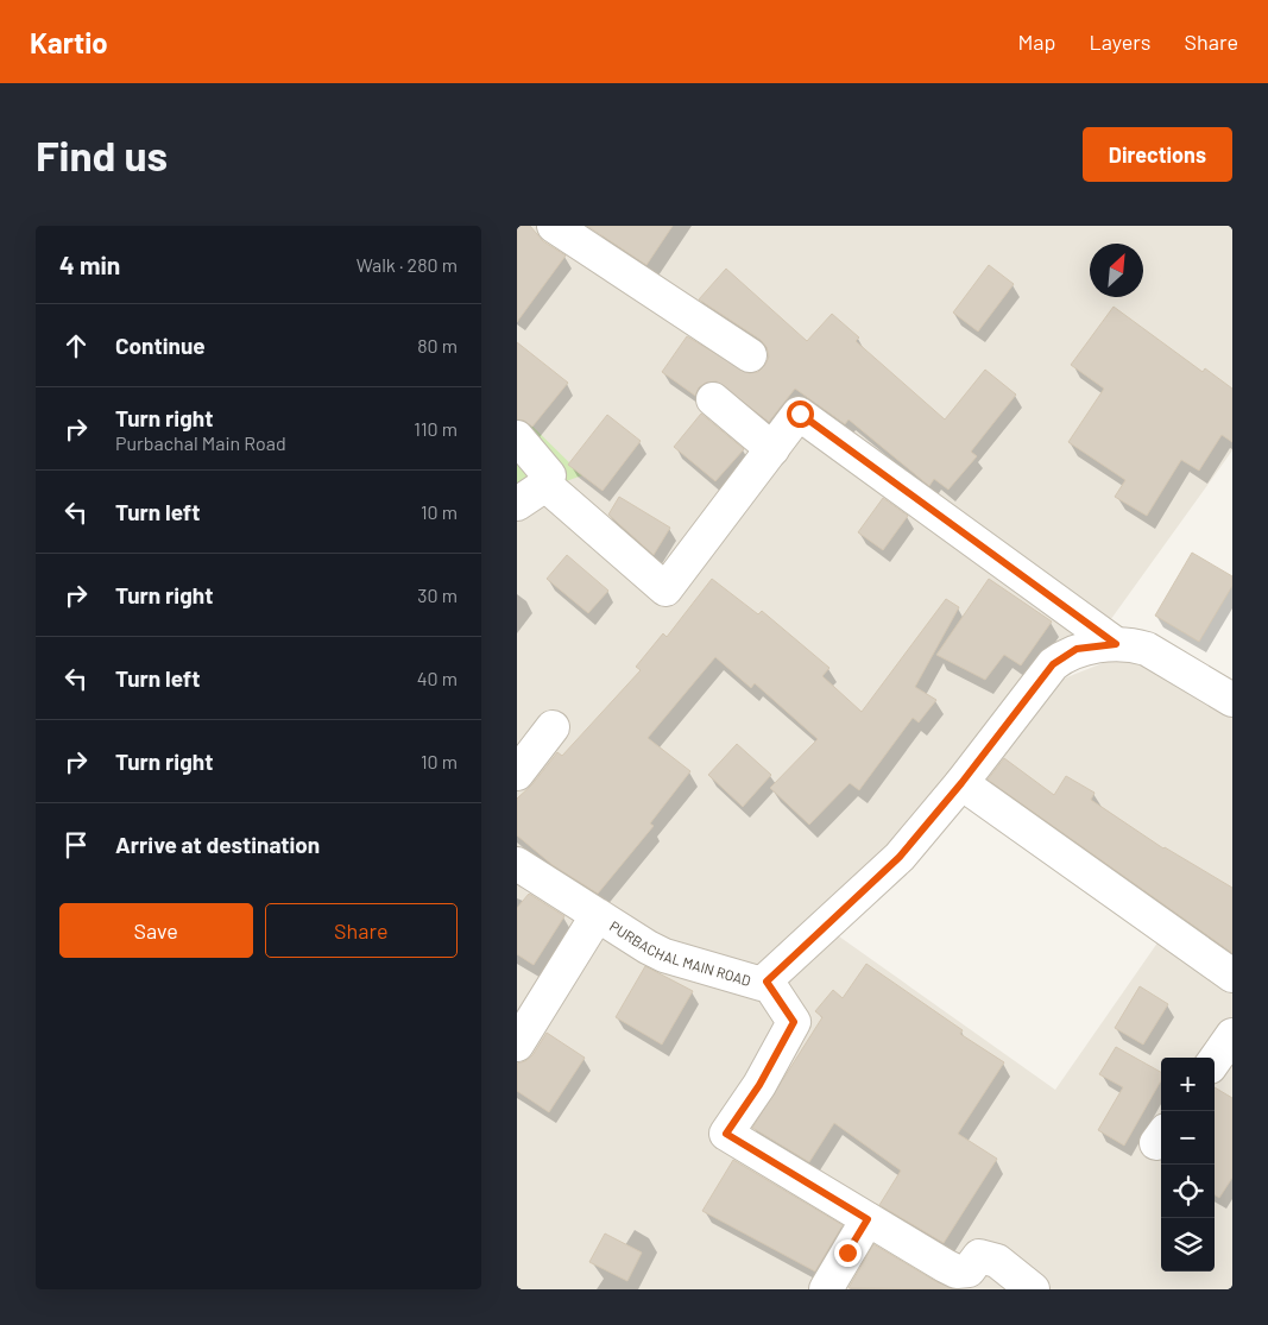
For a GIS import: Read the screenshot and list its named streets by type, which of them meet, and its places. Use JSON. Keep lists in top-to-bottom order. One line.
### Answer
{"streets":{"street":["PURBACHAL MAIN ROAD"]},"north":"top right","page":{"header":"Kartio","nav":["Map","Layers","Share"],"buttons":["Directions",["Save","Share"]],"title":"Find us","heading":["4 min","Walk · 280 m"],"list":[["Continue","80 m"],["Turn right","Purbachal Main Road","110 m"],["Turn left","10 m"],["Turn right","30 m"],["Turn left","40 m"],["Turn right","10 m"],"Arrive at destination"],"map_buttons":["+","−"]}}
